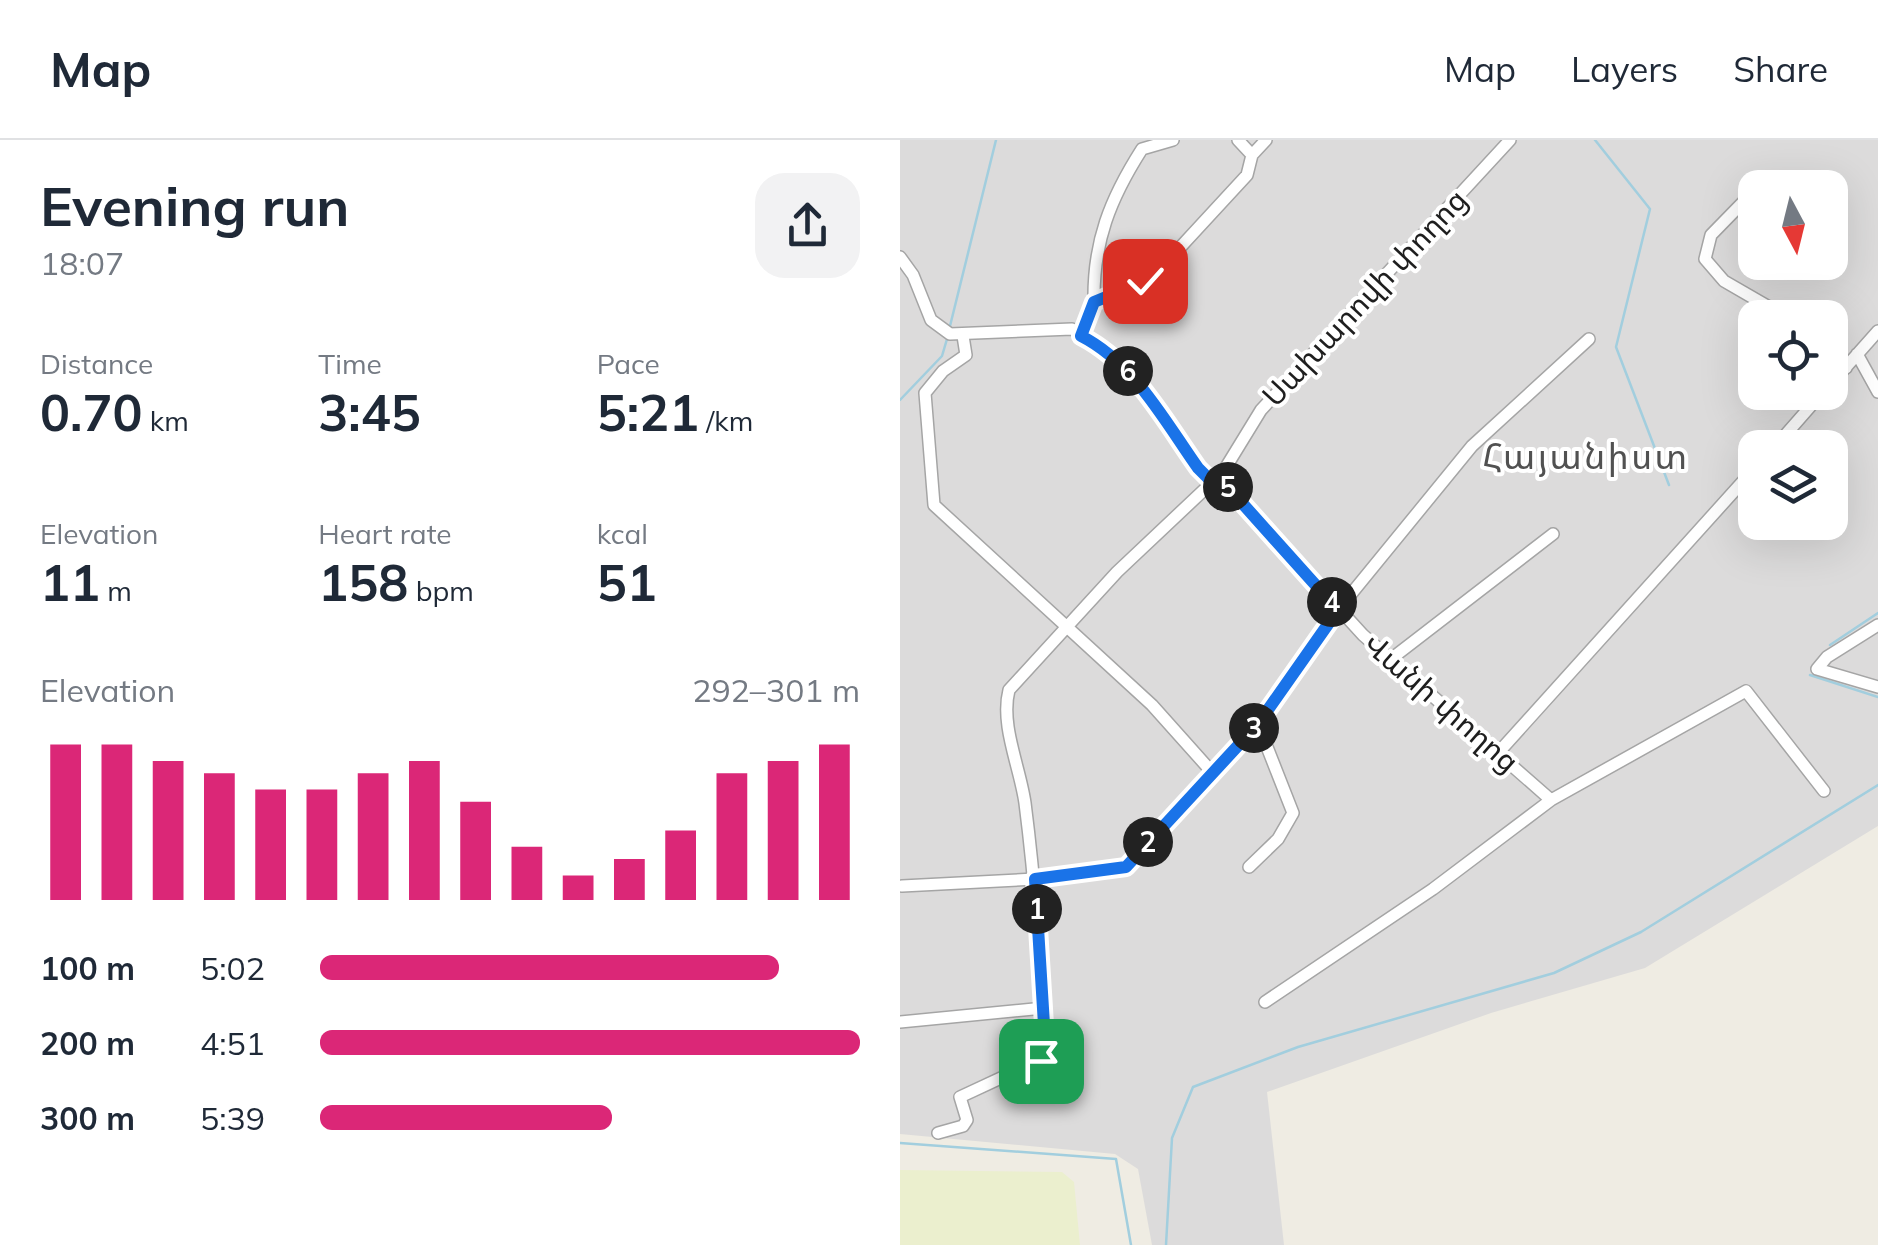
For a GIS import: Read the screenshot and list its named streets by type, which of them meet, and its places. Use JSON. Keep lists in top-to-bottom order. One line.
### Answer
{"streets":{"street":["Սախարովի փողոց","Վանի փողոց"]},"crossings":[["Սախարովի փողոց","Վանի փողոց"]],"districts":["Հայանիստ"],"north":"bottom","page":{"header":"Map","nav":["Map","Layers","Share"],"heading":["Evening run","18:07"],"stats":[["Distance","0.70 km"],["Time","3:45"],["Pace","5:21 /km"],["Elevation","11 m"],["Heart rate","158 bpm"],["kcal","51"]],"pins":["6","5","4","3","2","1"],"chart":["Elevation","292–301 m"],"list":[{"name":"100 m","note":"5:02"},{"name":"200 m","note":"4:51"},{"name":"300 m","note":"5:39"}]}}
